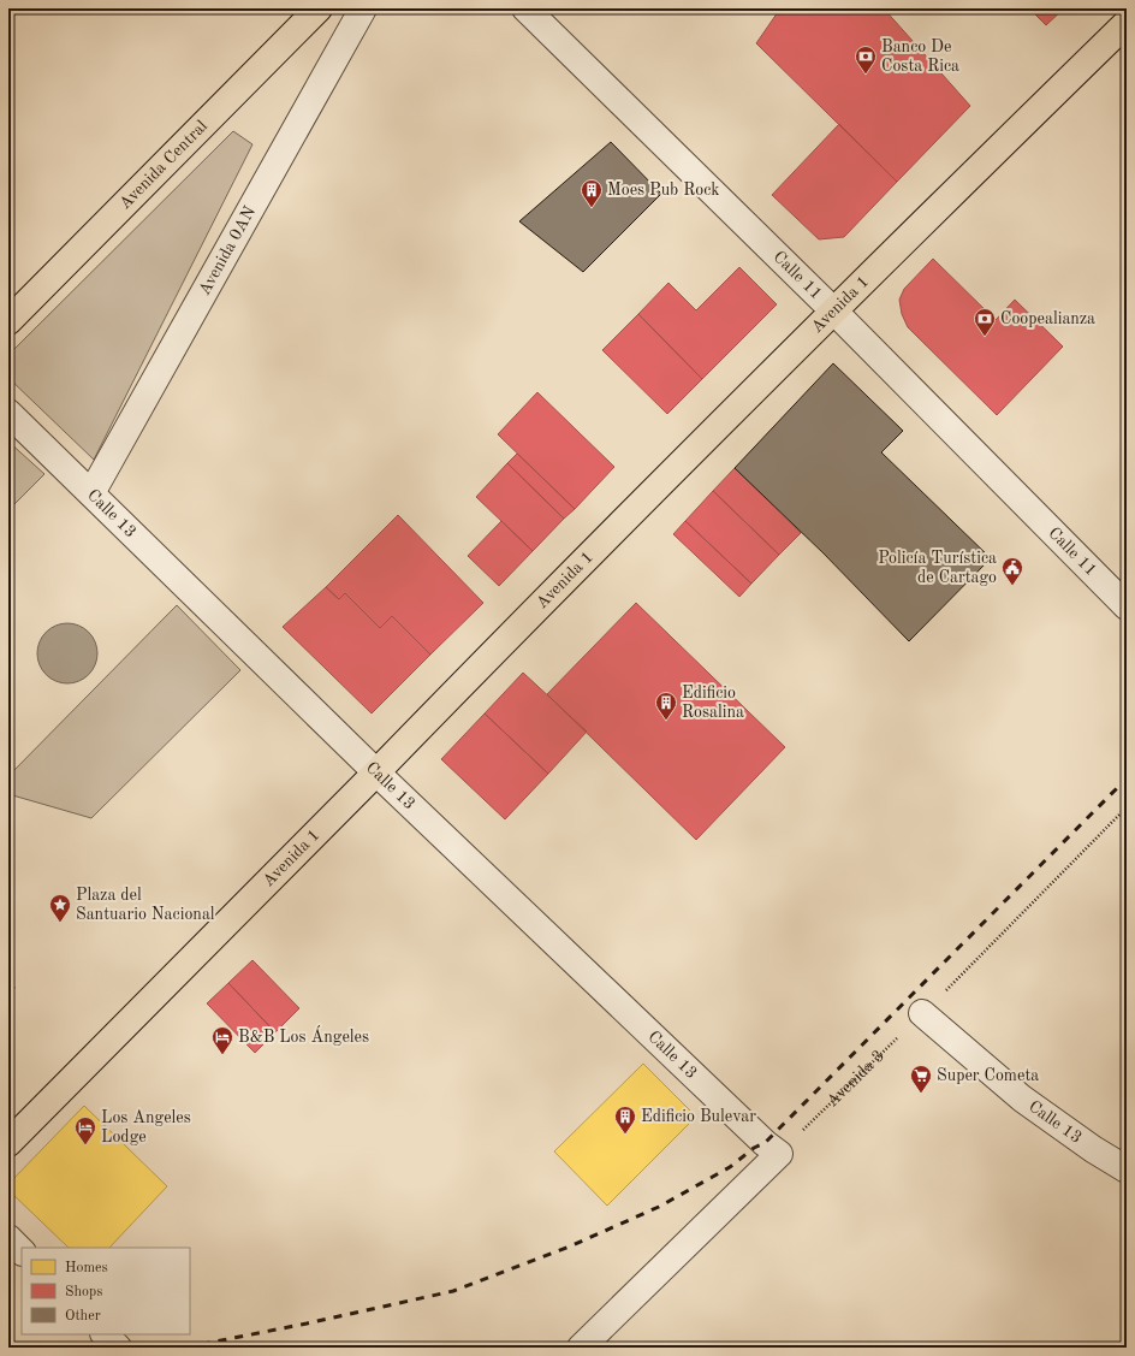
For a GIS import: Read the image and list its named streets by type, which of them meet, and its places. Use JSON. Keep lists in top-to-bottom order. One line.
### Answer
{"streets":{"main road":["Avenida Central","Avenida 1"],"street":["Avenida 0AN","Calle 11","Calle 13"],"path":["Avenida 3"]},"crossings":[["Avenida 0AN","Calle 13"],["Calle 11","Avenida 1"],["Avenida 1","Calle 13"],["Calle 13","Avenida 3"]],"places":{"bank":["Banco De Costa Rica","Coopealianza"],"building":["Moes Pub Rock","Edificio Rosalina","Edificio Bulevar"],"public building":["Policía Turística de Cartago"],"place":["Plaza del Santuario Nacional"],"hotel":["B&B Los Ángeles","Los Angeles Lodge"],"supermarket":["Super Cometa"]},"legend":["Homes","Shops","Other"]}
